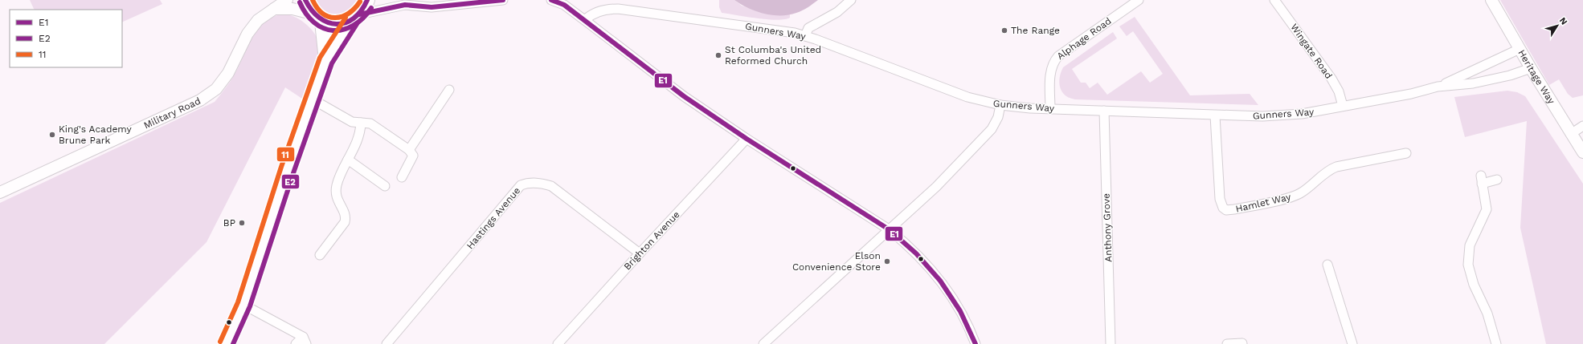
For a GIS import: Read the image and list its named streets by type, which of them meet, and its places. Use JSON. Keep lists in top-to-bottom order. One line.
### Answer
{"streets":{"street":["Gunners Way","Alphage Road","Wingate Road","Heritage Way","Military Road","Hamlet Way","Hastings Avenue","Anthony Grove","Brighton Avenue"]},"crossings":[["Gunners Way","Alphage Road"],["Gunners Way","Wingate Road"],["Gunners Way","Heritage Way"],["Gunners Way","Hamlet Way"],["Gunners Way","Anthony Grove"],["Hastings Avenue","Brighton Avenue"]],"places":["The Range","St Columba's United Reformed Church","King's Academy Brune Park","BP","Elson Convenience Store"],"lines":["transit line E1","transit line 11","transit line E2"],"legend":["E1","E2","11"],"north":"top right"}
